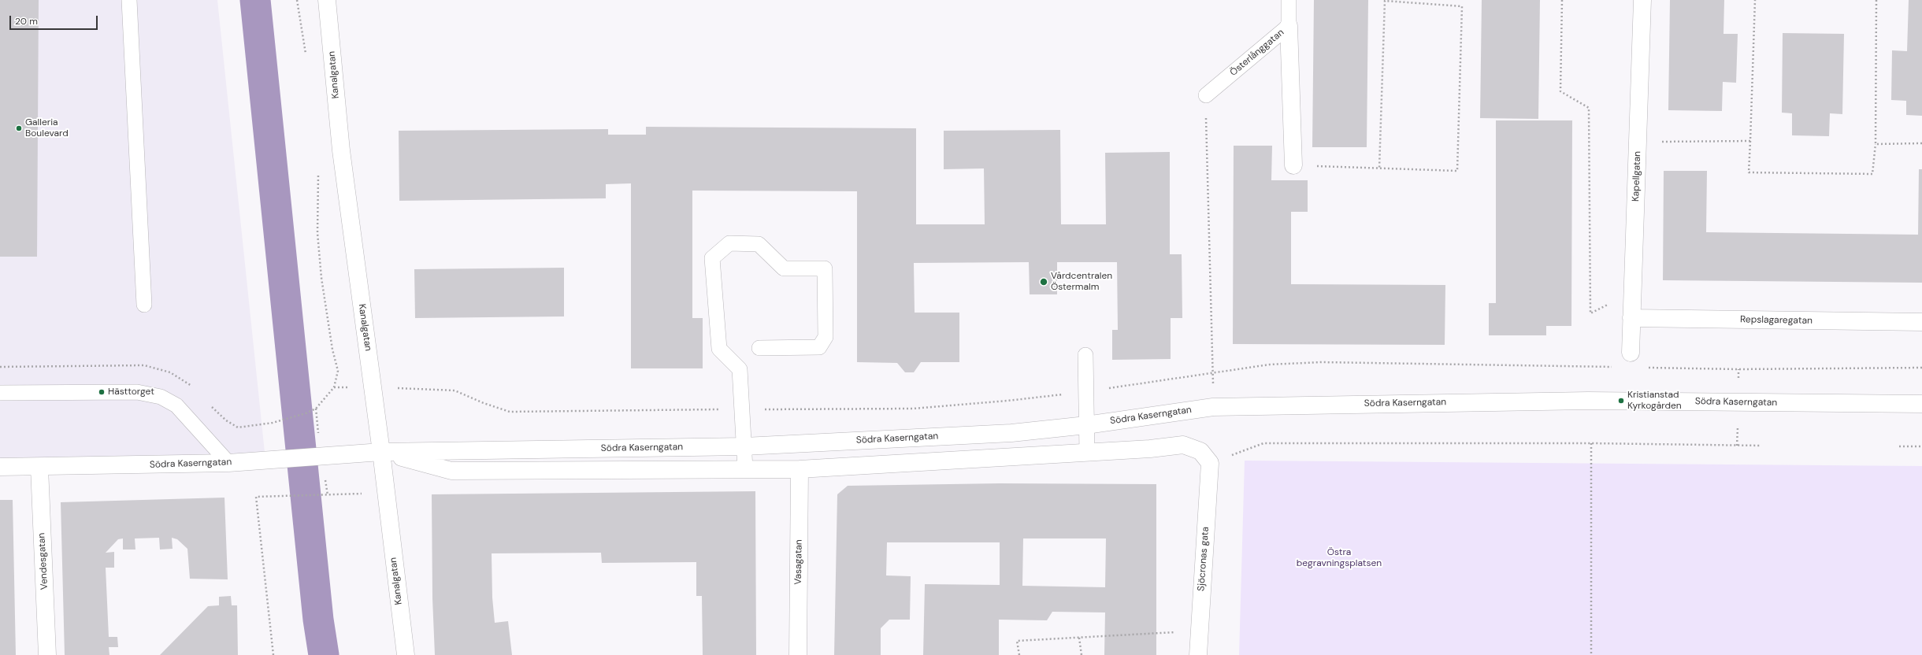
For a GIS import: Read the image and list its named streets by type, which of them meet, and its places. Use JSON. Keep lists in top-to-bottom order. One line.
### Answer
{"streets":{"street":["Kanalgatan","Kapellgatan","Repslagaregatan","Södra Kaserngatan","Sjöcronas gata","Vendesgatan","Vasagatan"],"lane":["Österlånggatan"]},"crossings":[["Kanalgatan","Södra Kaserngatan"],["Kapellgatan","Repslagaregatan"],["Södra Kaserngatan","Sjöcronas gata"],["Södra Kaserngatan","Vendesgatan"],["Södra Kaserngatan","Vasagatan"]],"parks":["Östra begravningsplatsen"],"places":["Galleria Boulevard","Vårdcentralen Östermalm","Hästtorget","Kristianstad Kyrkogården"],"scale_bar":"20 m"}
